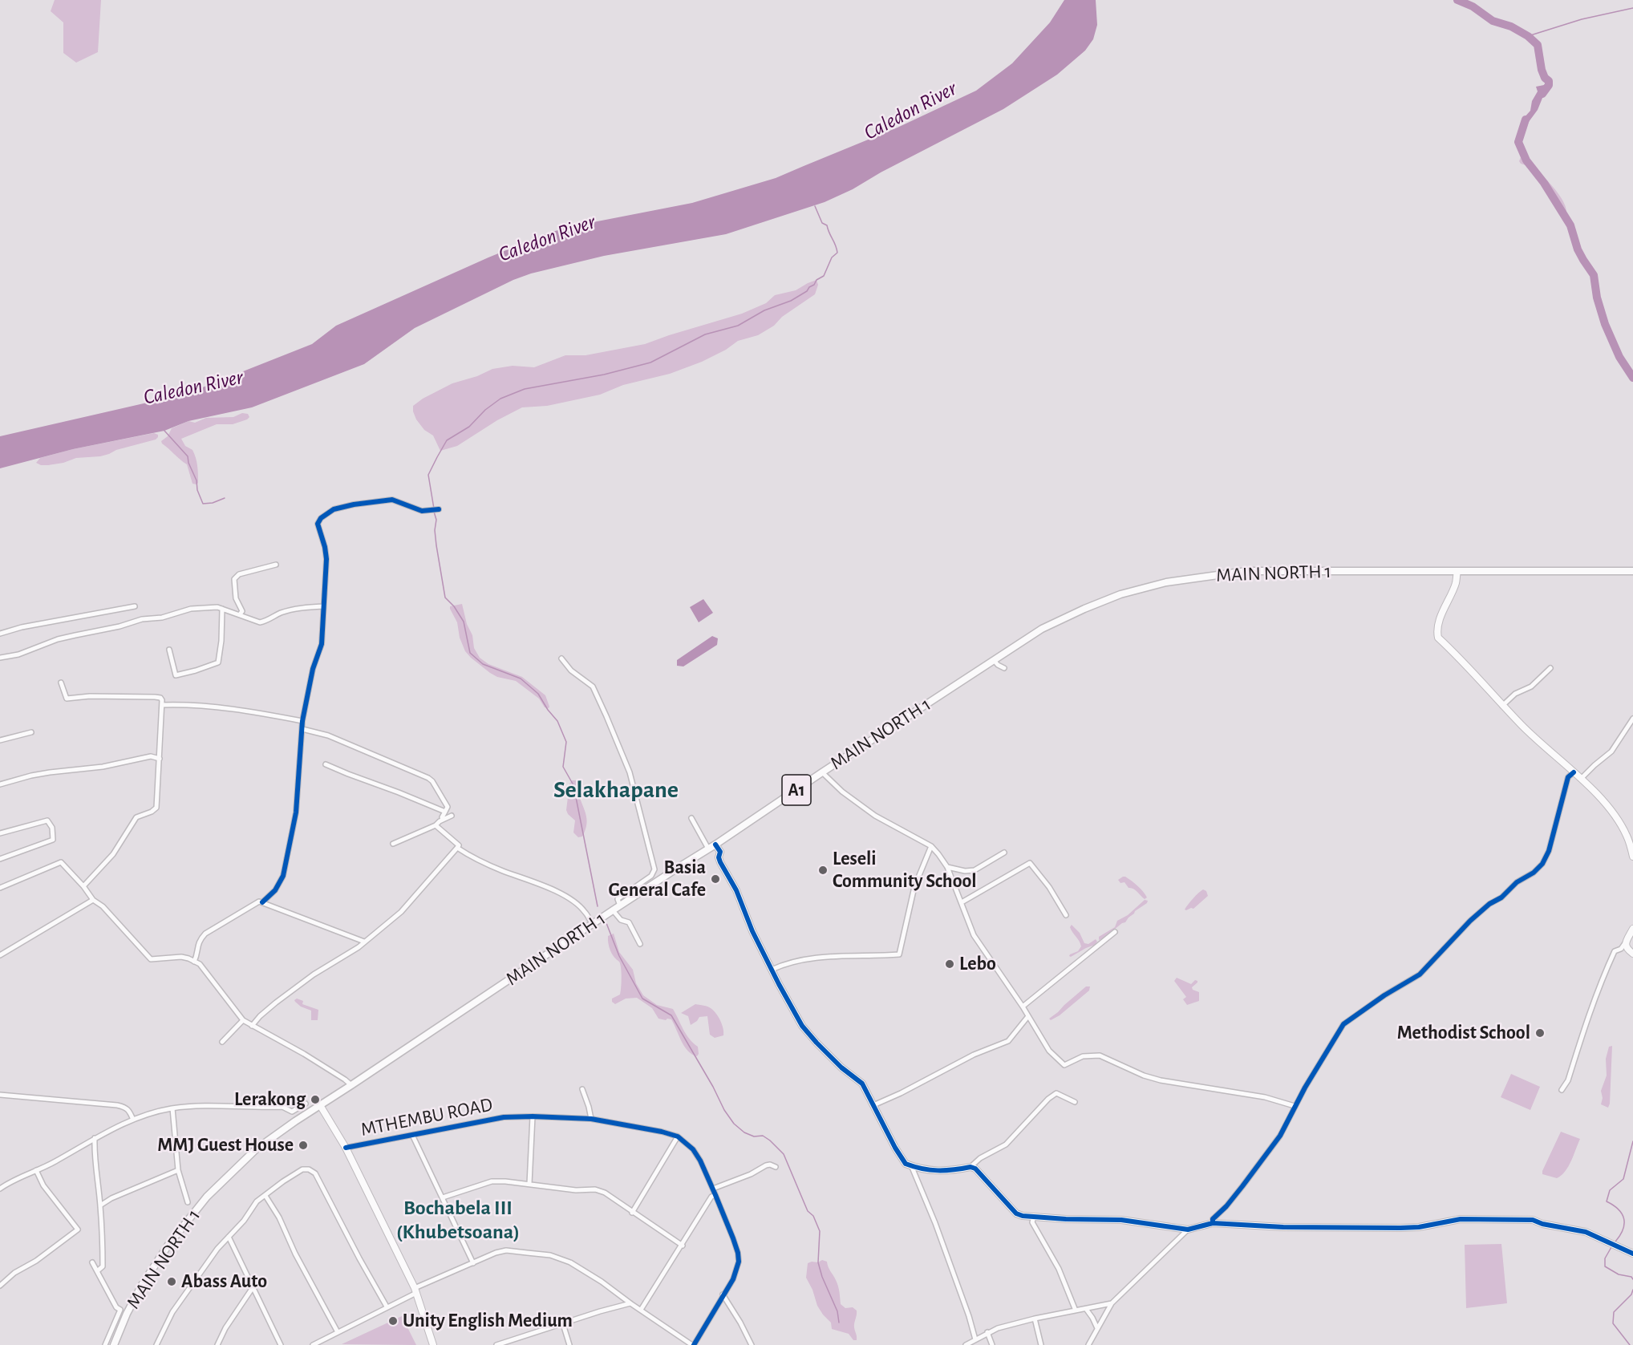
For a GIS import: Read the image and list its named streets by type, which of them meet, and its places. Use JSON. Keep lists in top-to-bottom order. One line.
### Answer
{"streets":{"main road":["MAIN NORTH 1","A1"],"street":["MTHEMBU ROAD"]},"districts":["Selakhapane","Bochabela III (Khubetsoana)"],"water":["Caledon River"],"places":["Leseli Community School","Basia General Cafe","Lebo","Methodist School","Lerakong","MMJ Guest House","Abass Auto","Unity English Medium"]}
